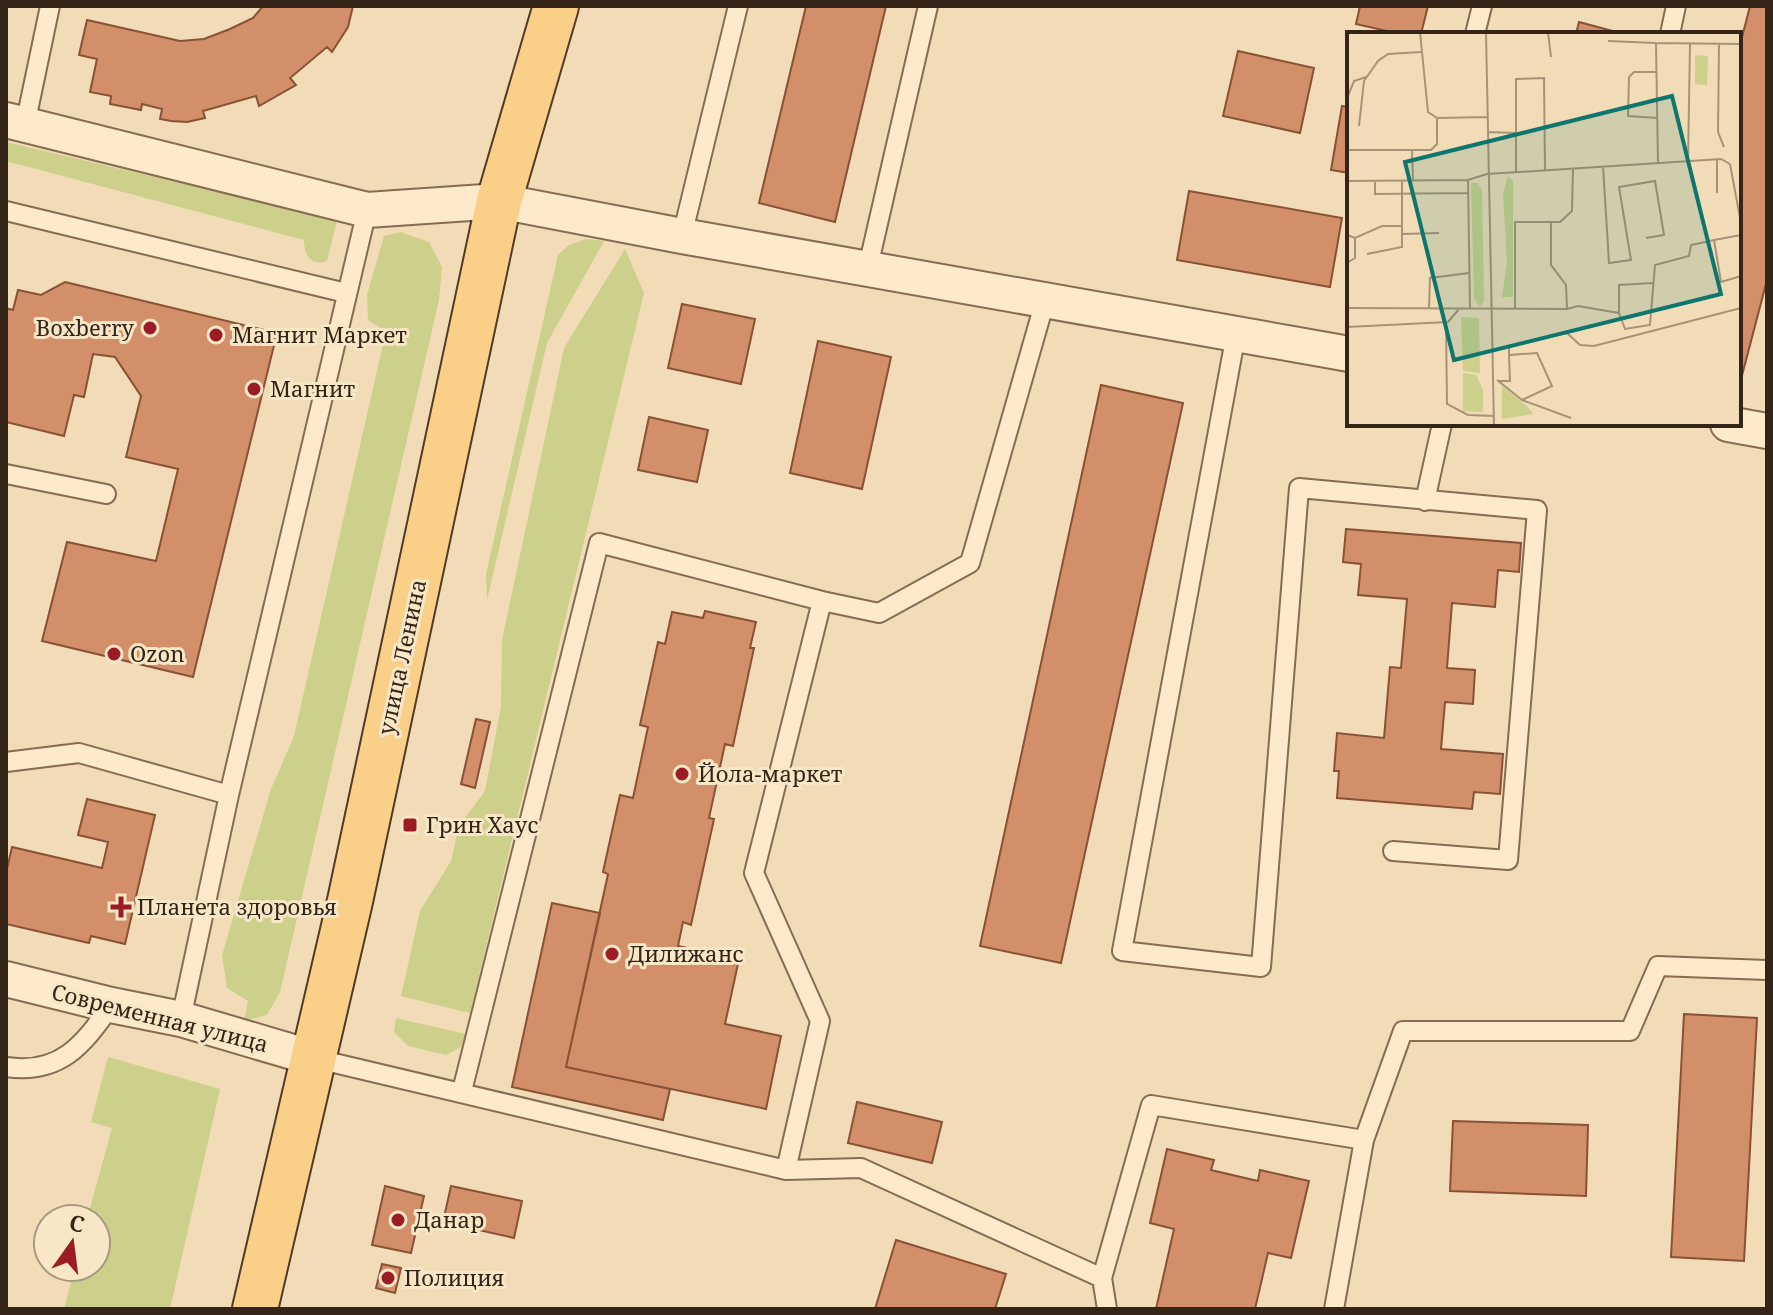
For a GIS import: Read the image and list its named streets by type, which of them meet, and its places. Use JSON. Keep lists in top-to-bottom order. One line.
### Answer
{"streets":{"main road":["улица Ленина"],"street":["Современная улица"]},"crossings":[["улица Ленина","Современная улица"]],"places":{"other":["Boxberry","Магнит Маркет","Магнит","Ozon","Йола-маркет","Дилижанс","Данар","Полиция"],"transit":["Грин Хаус"],"health":["Планета здоровья"]},"north":"top"}
